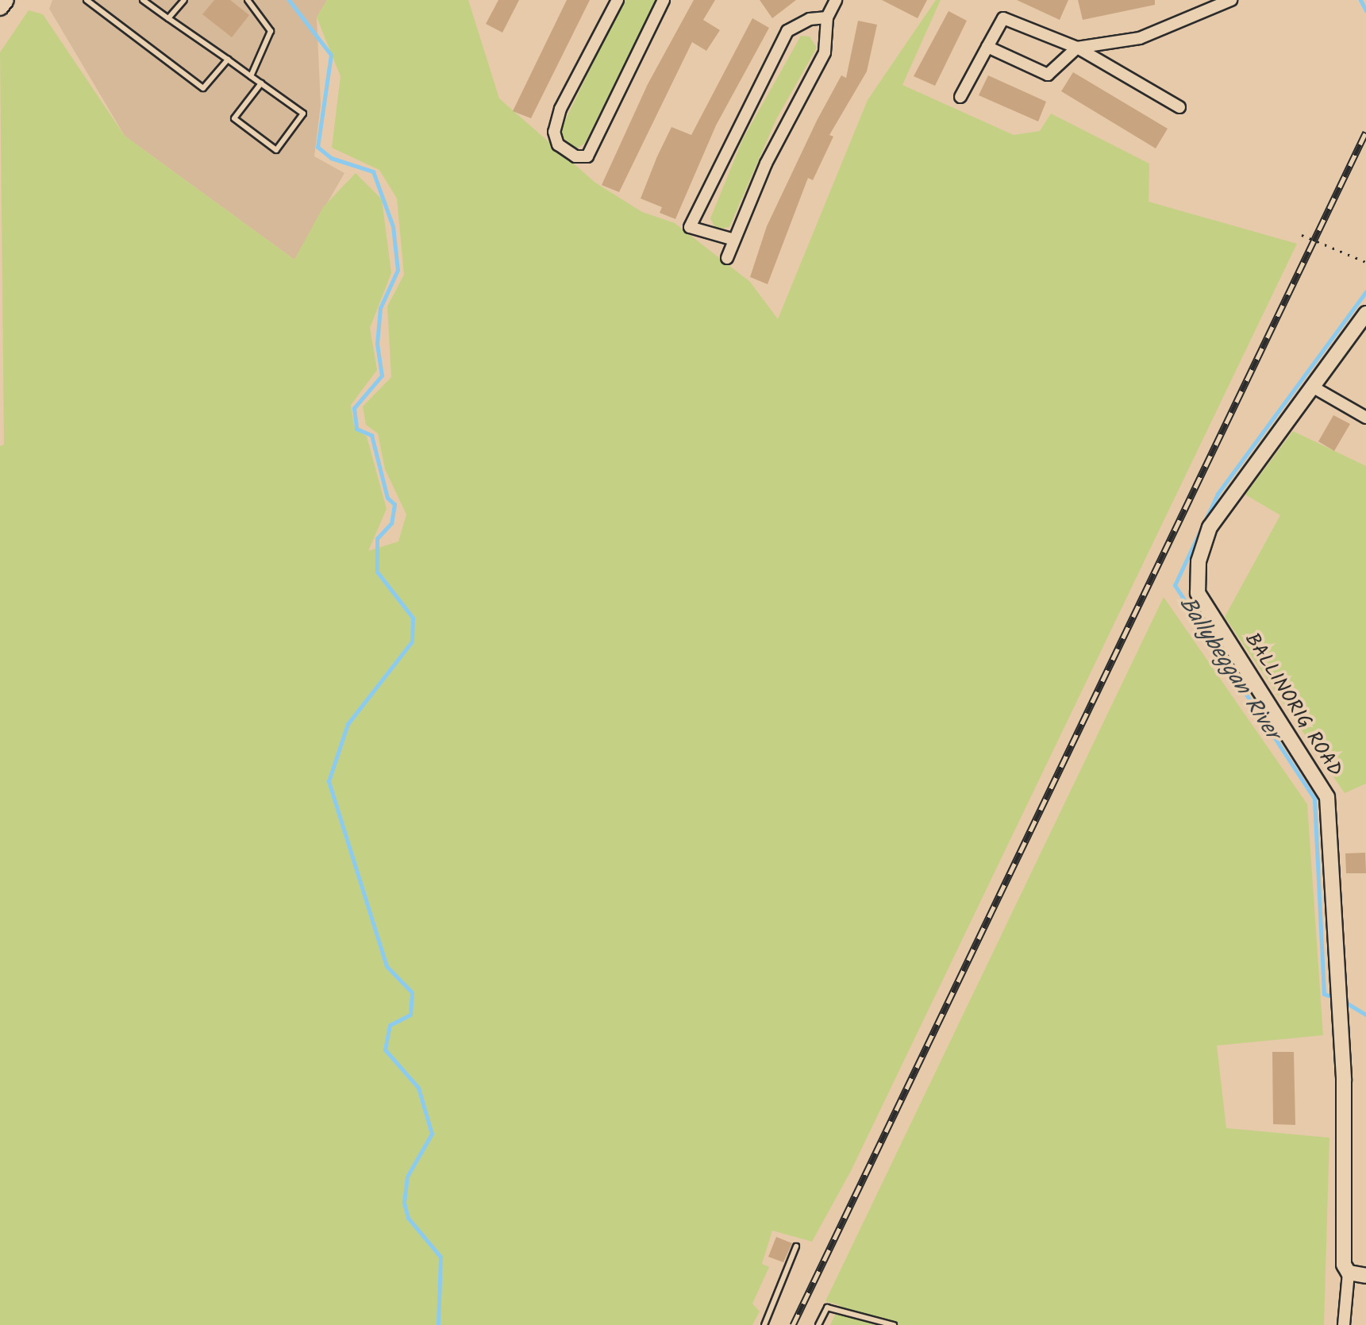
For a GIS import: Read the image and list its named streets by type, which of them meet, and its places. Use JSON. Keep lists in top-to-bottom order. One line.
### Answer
{"streets":{"street":["BALLINORIG ROAD"]},"water":["Ballybeggan River"]}
